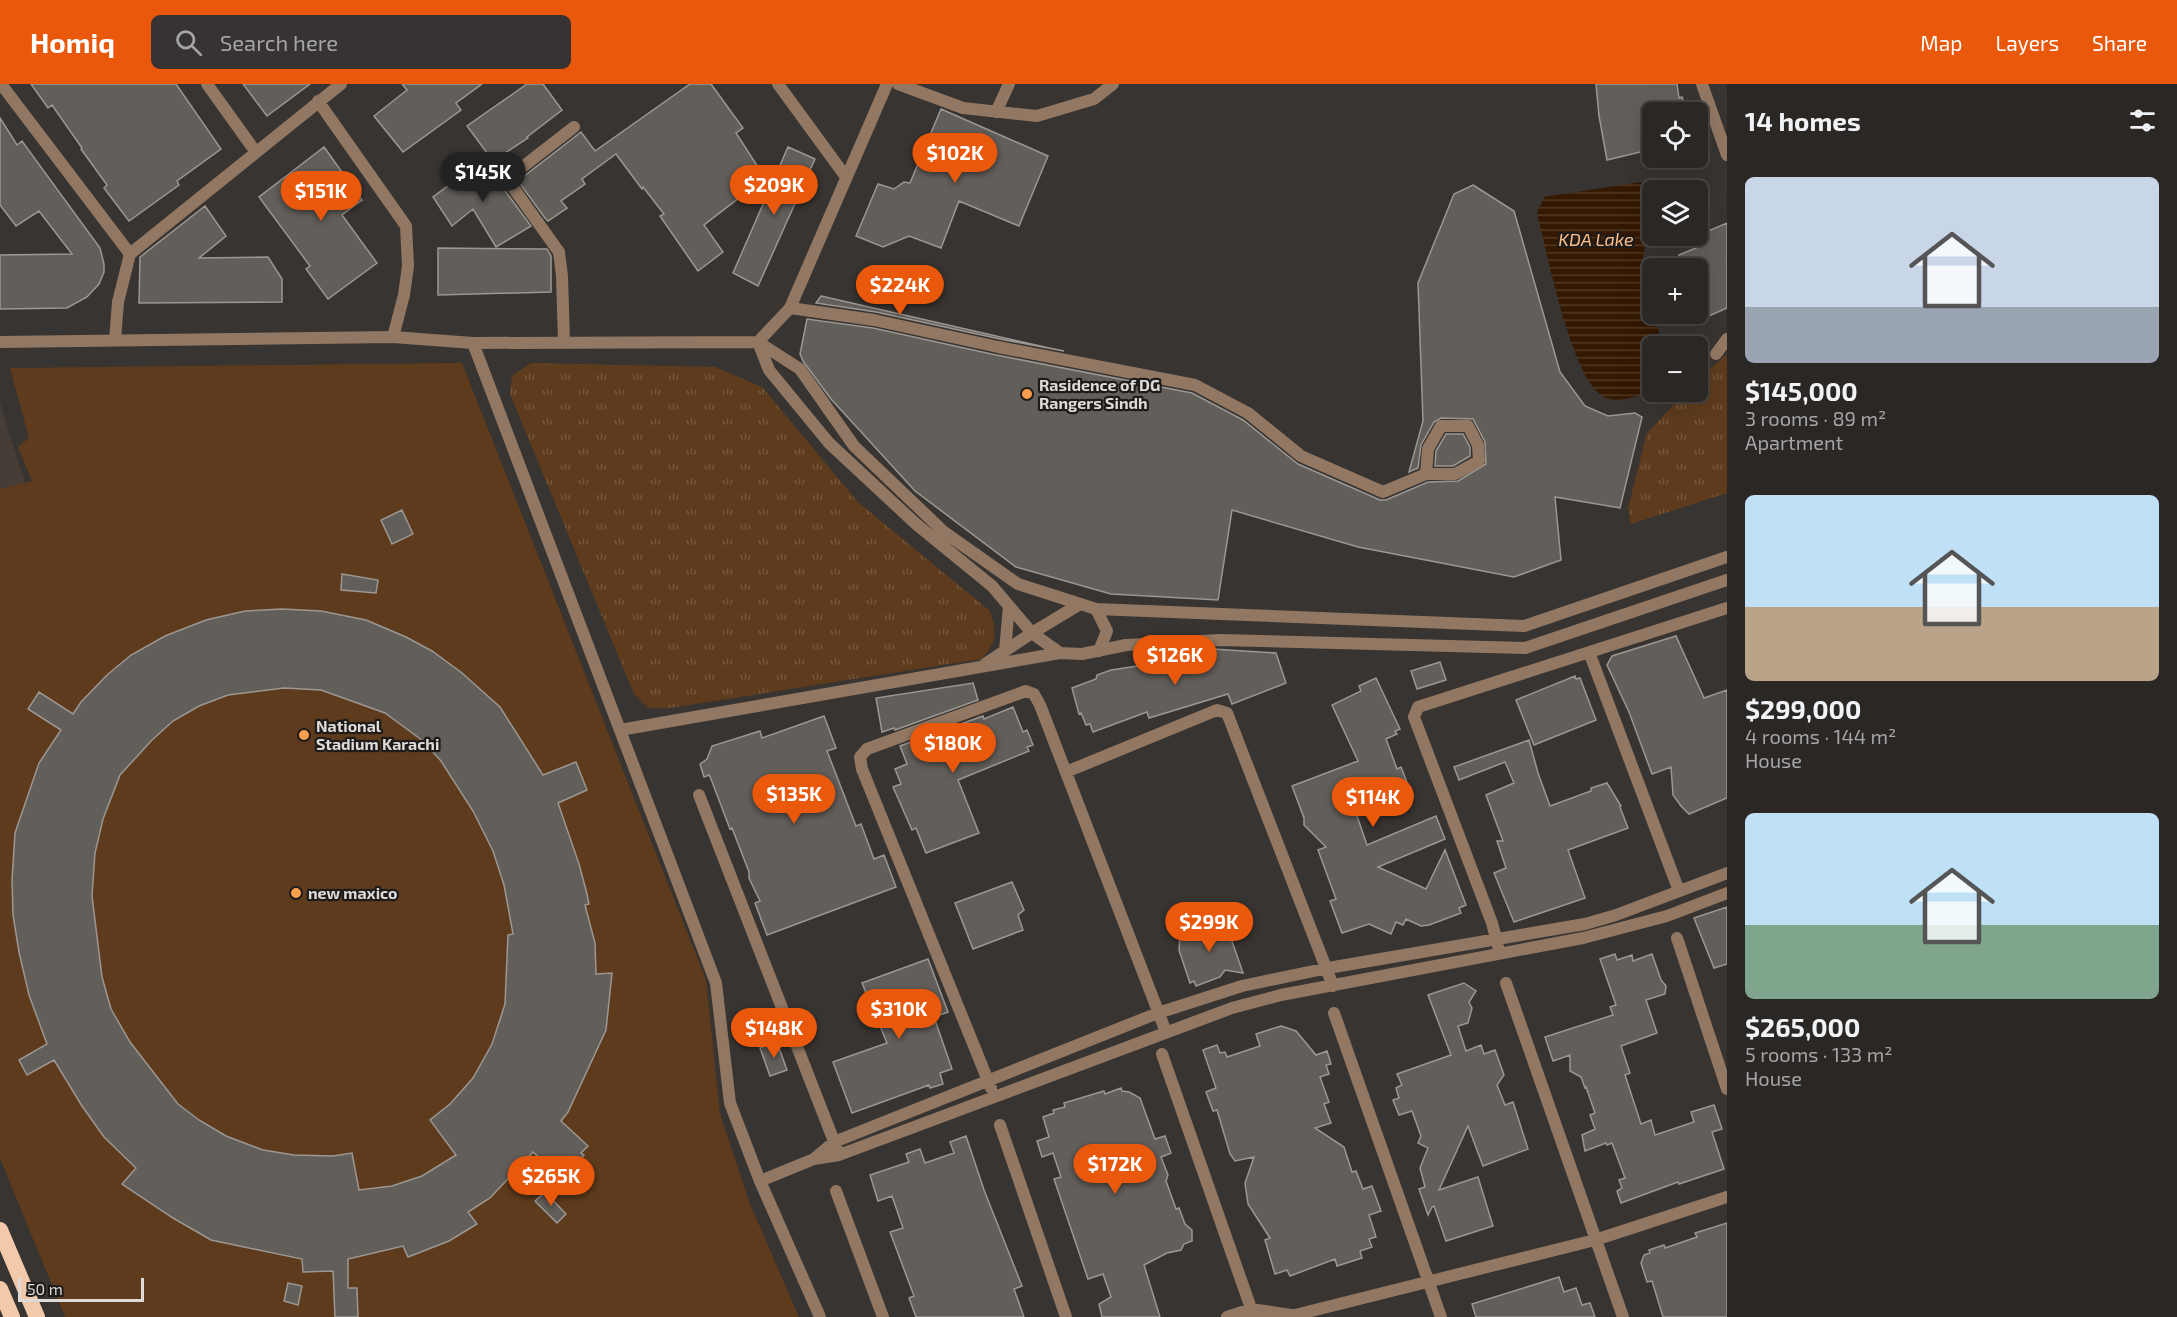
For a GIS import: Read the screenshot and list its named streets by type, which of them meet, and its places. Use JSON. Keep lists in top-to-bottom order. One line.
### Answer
{"water":["KDA Lake"],"places":["Rasidence of DG Rangers Sindh","National Stadium Karachi","new maxico"],"scale_bar":"50 m","page":{"header":"Homiq","search":"Search here","nav":["Map","Layers","Share"],"heading":"14 homes","map_buttons":["+","−"],"price":["$102K","$145K","$209K","$151K","$224K","$126K","$180K","$135K","$114K","$299K","$310K","$148K","$172K","$265K"],"list":[{"name":"$145,000","note":"3 rooms · 89 m² · Apartment"},{"name":"$299,000","note":"4 rooms · 144 m² · House"},{"name":"$265,000","note":"5 rooms · 133 m² · House"}],"scale":"50 m"}}
